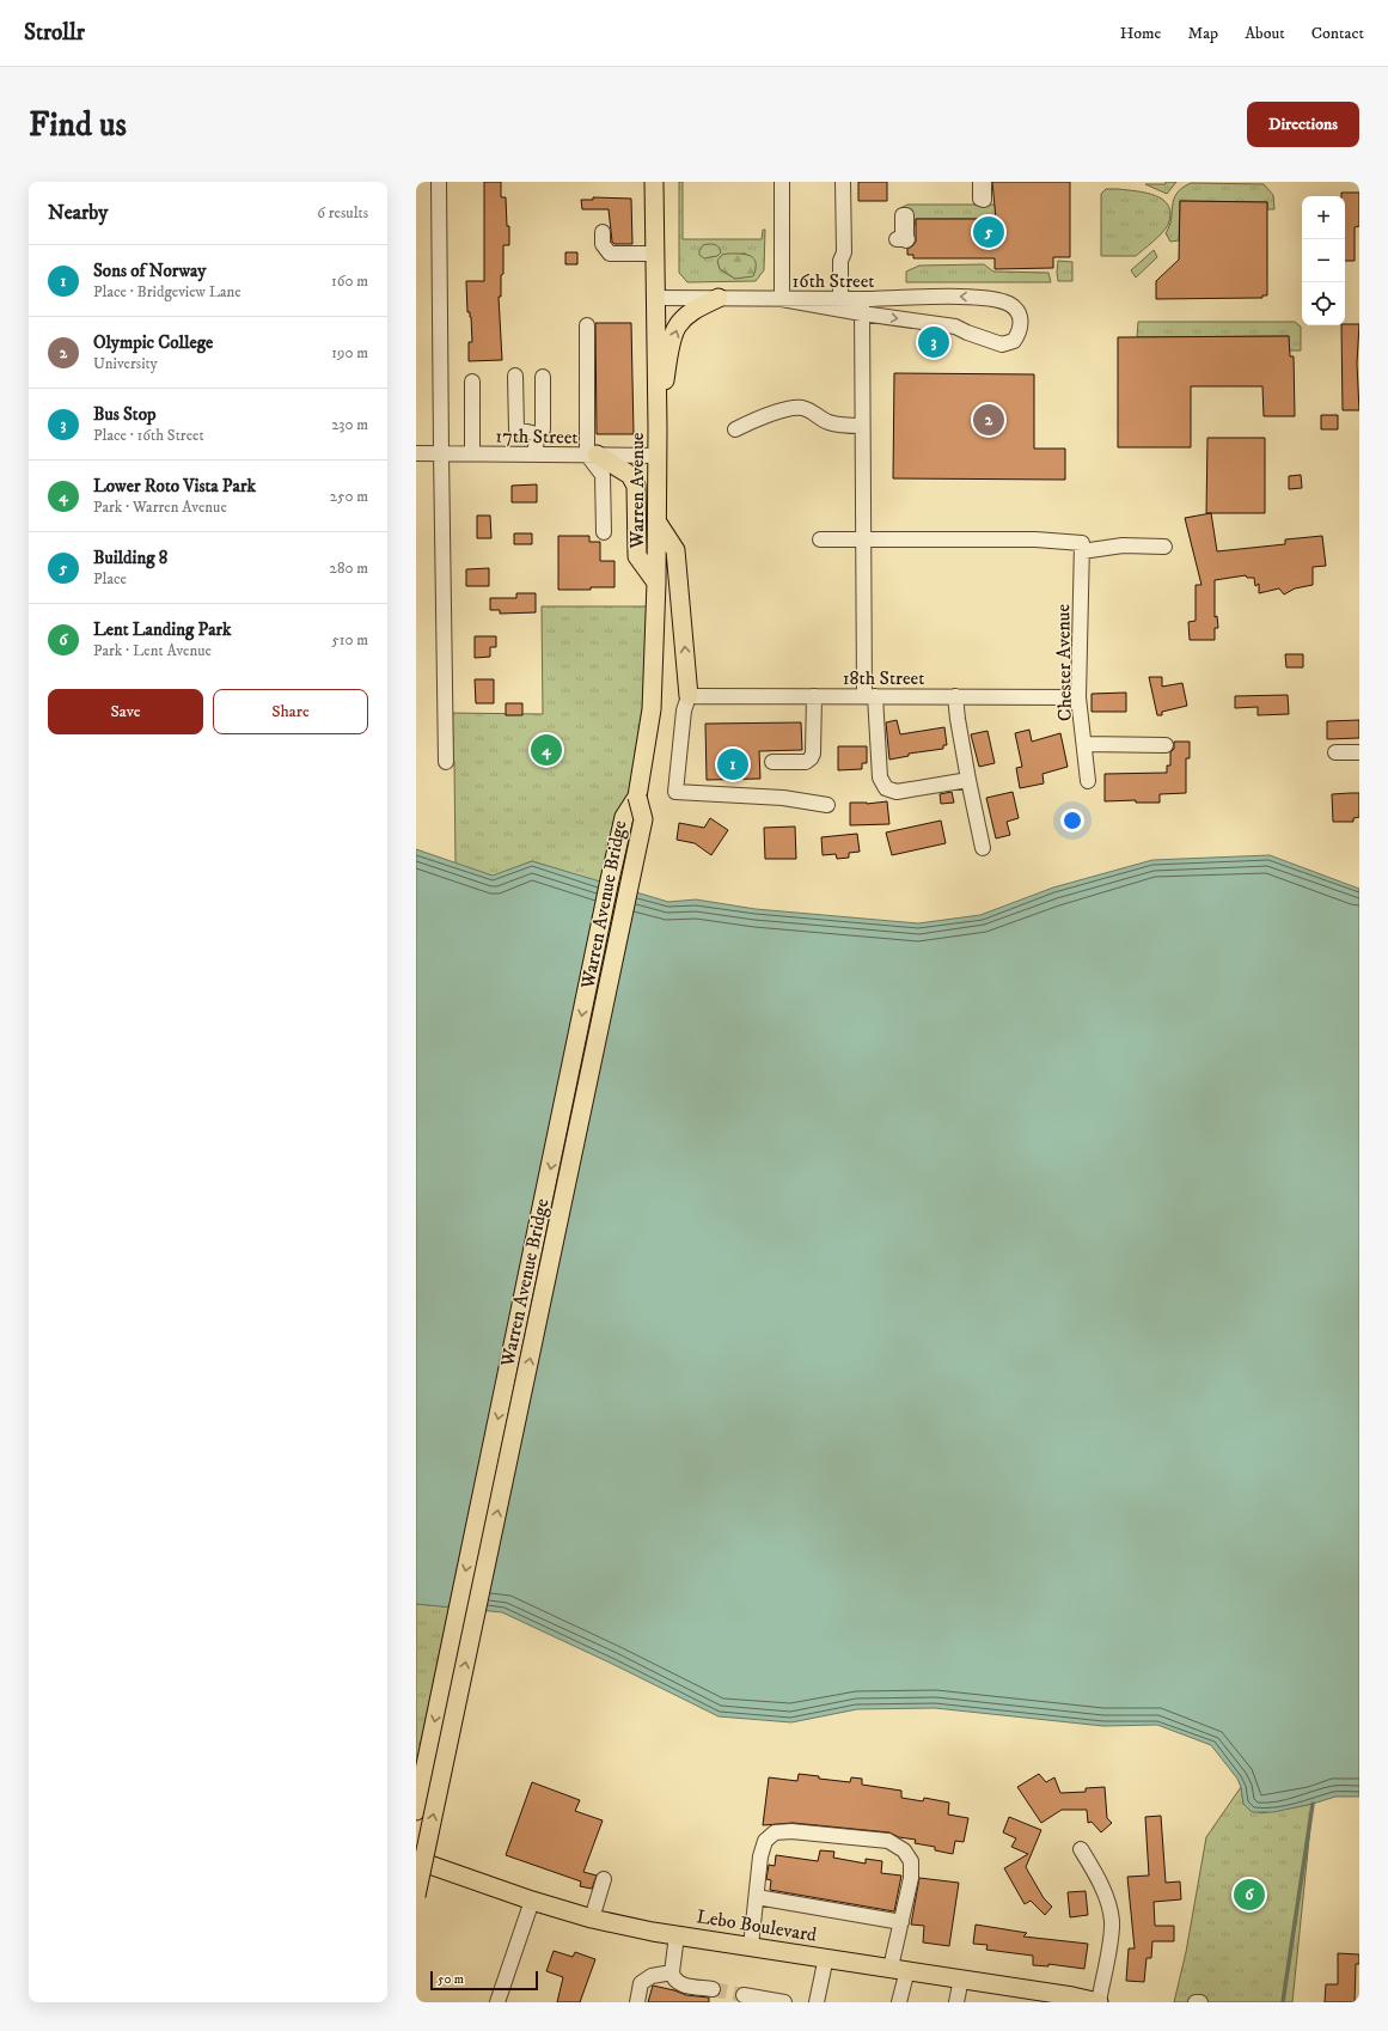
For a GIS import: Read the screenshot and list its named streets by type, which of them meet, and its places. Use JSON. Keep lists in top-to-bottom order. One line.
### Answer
{"streets":{"main road":["Warren Avenue","Warren Avenue Bridge","Lebo Boulevard"],"street":["16th Street","17th Street","Chester Avenue","18th Street"]},"crossings":[["16th Street","Warren Avenue"],["17th Street","Warren Avenue"],["Warren Avenue","Warren Avenue Bridge"],["Chester Avenue","18th Street"]],"scale_bar":"50 m","page":{"header":"Strollr","nav":["Home","Map","About","Contact"],"buttons":["Directions",["Save","Share"]],"title":"Find us","heading":["Nearby","6 results"],"map_buttons":["+","−"],"pins":["5","3","2","4","1","6"],"list":[{"mark":"1","name":"Sons of Norway","note":"Place · Bridgeview Lane","value":"160 m"},{"mark":"2","name":"Olympic College","note":"University","value":"190 m"},{"mark":"3","name":"Bus Stop","note":"Place · 16th Street","value":"230 m"},{"mark":"4","name":"Lower Roto Vista Park","note":"Park · Warren Avenue","value":"250 m"},{"mark":"5","name":"Building 8","note":"Place","value":"280 m"},{"mark":"6","name":"Lent Landing Park","note":"Park · Lent Avenue","value":"510 m"}],"scale":"50 m"}}
